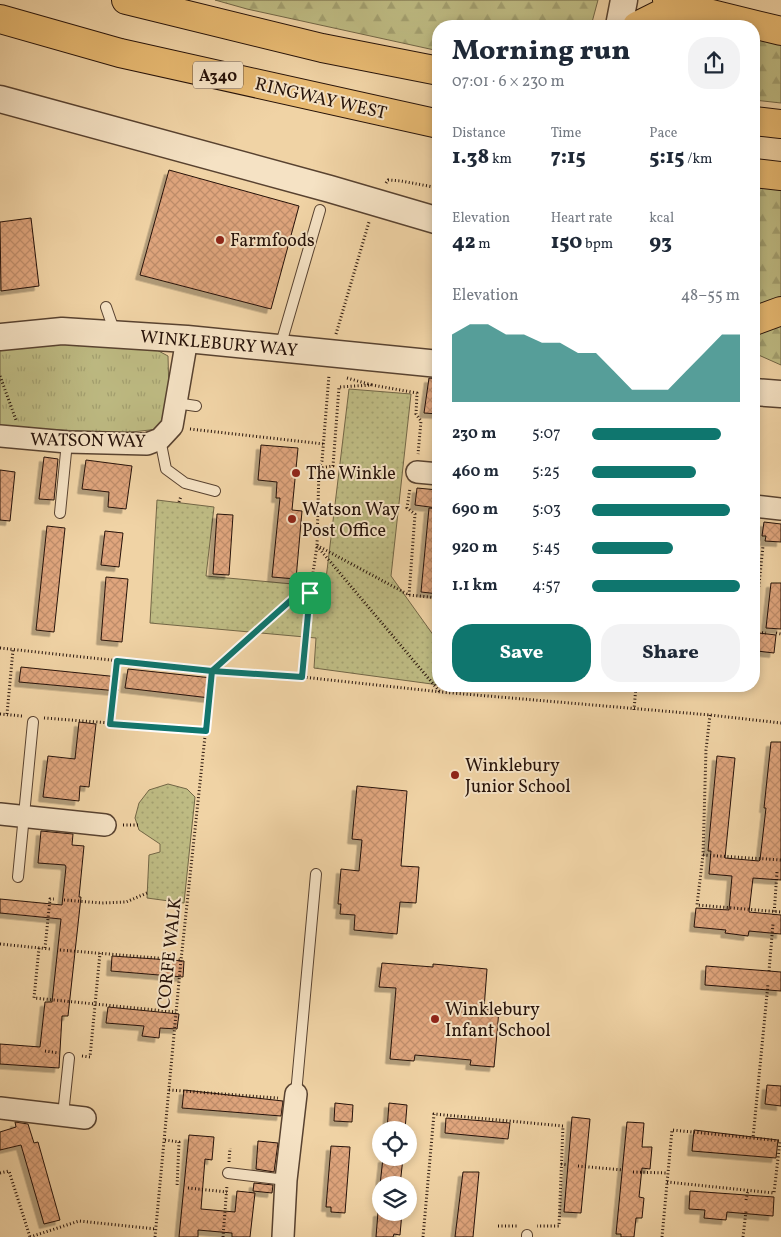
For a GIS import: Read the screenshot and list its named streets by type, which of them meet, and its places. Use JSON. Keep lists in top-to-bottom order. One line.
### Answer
{"streets":{"main road":["A340","RINGWAY WEST"],"street":["WINKLEBURY WAY","WATSON WAY"],"path":["CORFE WALK"]},"crossings":[["WINKLEBURY WAY","WATSON WAY"]],"places":["Farmfoods","The Winkle","Watson Way Post Office","Winklebury Junior School","Winklebury Infant School"],"page":{"heading":["Morning run","07:01 · 6 × 230 m"],"stats":[["Distance","1.38 km"],["Time","7:15"],["Pace","5:15 /km"],["Elevation","42 m"],["Heart rate","150 bpm"],["kcal","93"]],"chart":["Elevation","48–55 m"],"list":[{"name":"230 m","note":"5:07"},{"name":"460 m","note":"5:25"},{"name":"690 m","note":"5:03"},{"name":"920 m","note":"5:45"},{"name":"1.1 km","note":"4:57"}],"buttons":["Save","Share"]}}
